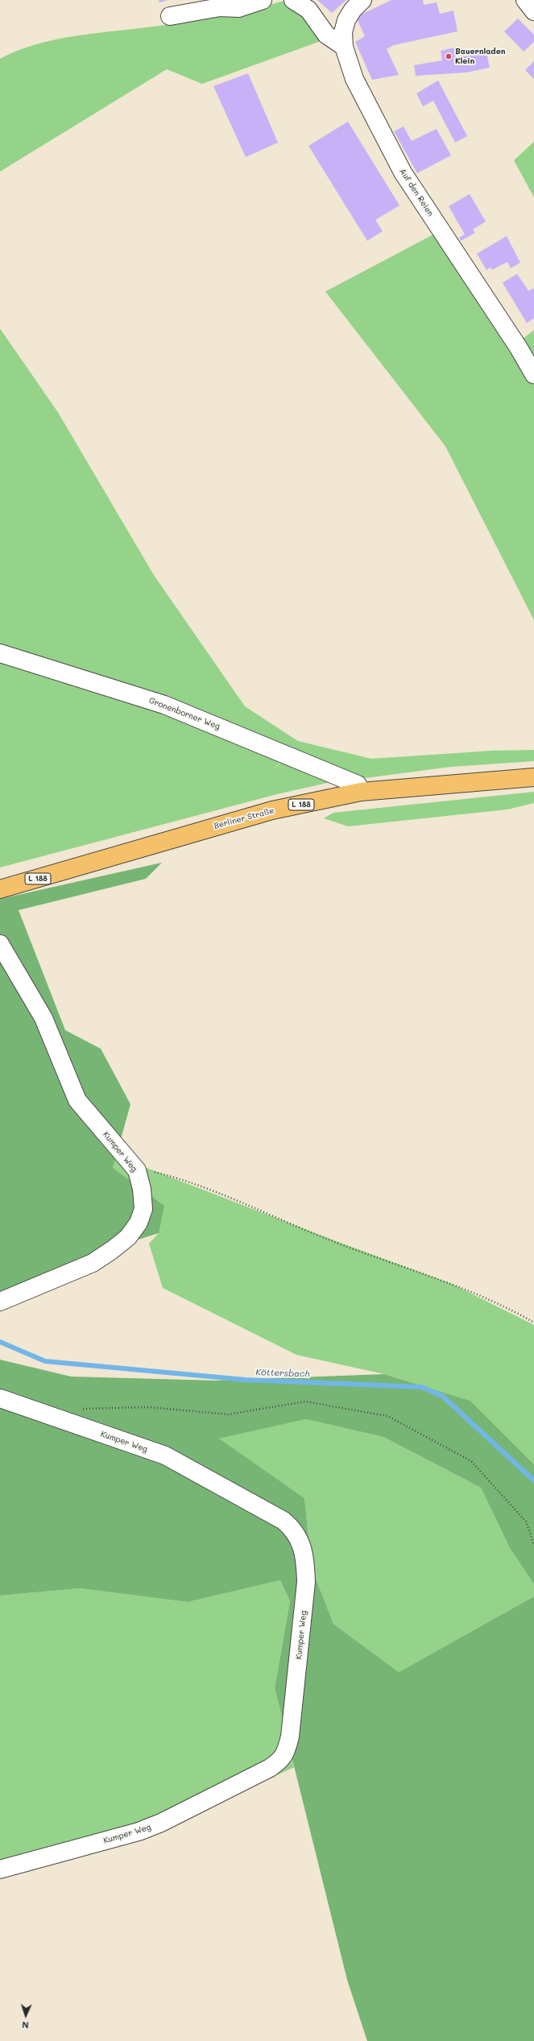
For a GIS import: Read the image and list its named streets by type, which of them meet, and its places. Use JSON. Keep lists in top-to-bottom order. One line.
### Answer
{"streets":{"main road":["L 188","Berliner Straße"],"street":["Auf den Reien","Gronenborner Weg","Kumper Weg"]},"crossings":[["Gronenborner Weg","Berliner Straße"]],"water":["Köttersbach"],"places":["Bauernladen Klein"],"north":"bottom"}
